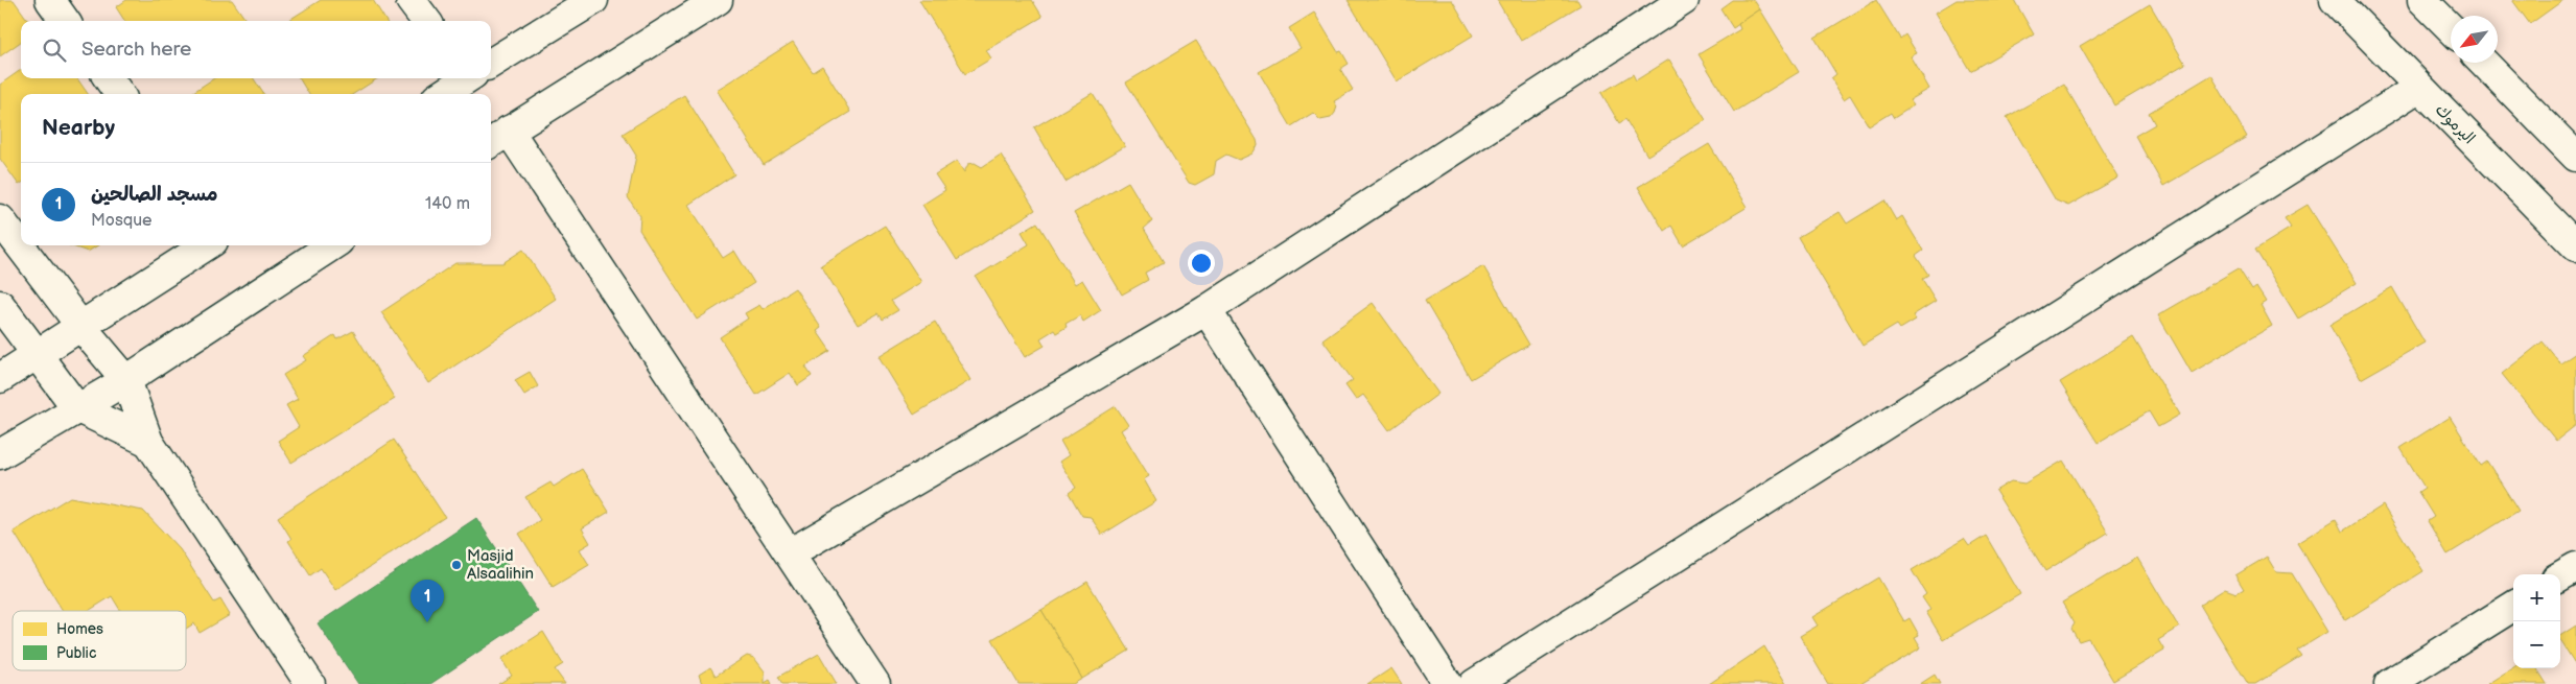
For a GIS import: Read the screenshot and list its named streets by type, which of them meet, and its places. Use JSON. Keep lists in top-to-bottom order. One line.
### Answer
{"streets":{"street":["اليرموك"]},"places":["Masjid Alsaalihin"],"legend":["Homes","Public"],"north":"bottom left","page":{"search":"Search here","heading":"Nearby","list":[{"mark":"1","name":"مسجد الصالحين","note":"Mosque","value":"140 m"}],"map_buttons":["+","−"],"pins":"1"}}
